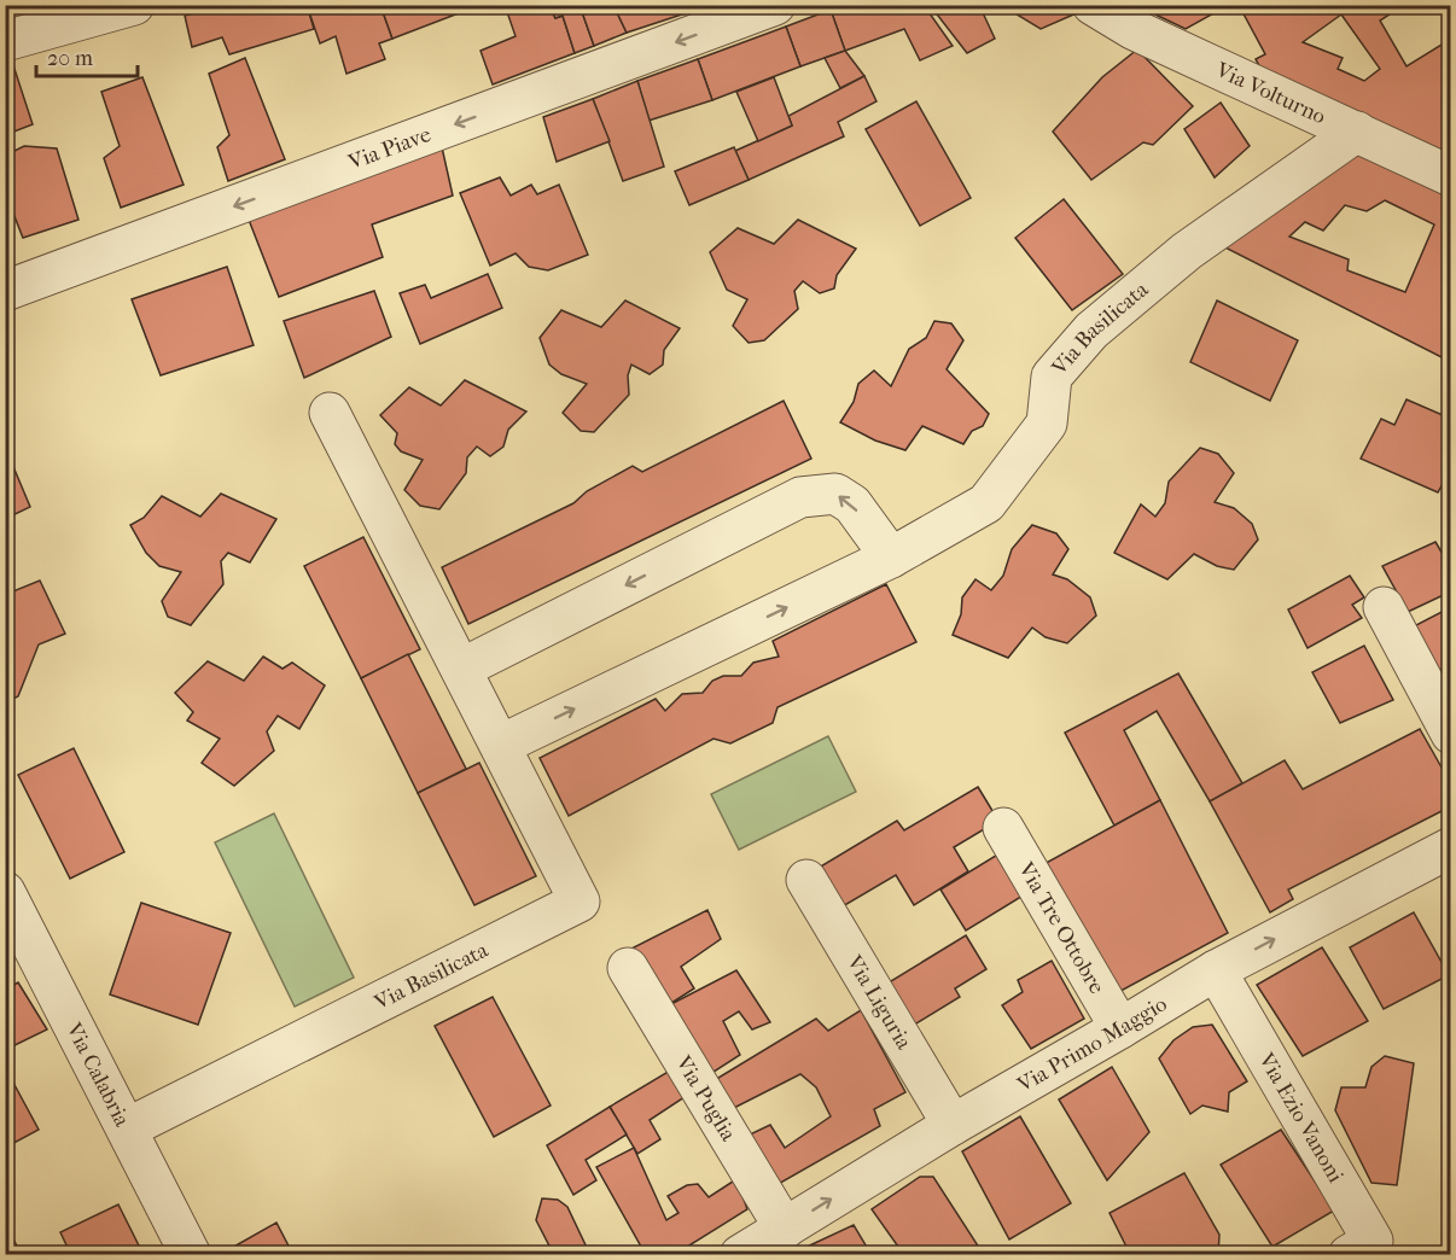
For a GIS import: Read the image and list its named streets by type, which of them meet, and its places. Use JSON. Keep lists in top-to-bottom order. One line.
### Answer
{"streets":{"street":["Via Volturno","Via Piave","Via Basilicata","Via Tre Ottobre","Via Liguria","Via Primo Maggio","Via Calabria","Via Puglia","Via Ezio Vanoni"]},"crossings":[["Via Volturno","Via Basilicata"],["Via Basilicata","Via Calabria"],["Via Tre Ottobre","Via Primo Maggio"],["Via Liguria","Via Primo Maggio"],["Via Primo Maggio","Via Puglia"],["Via Primo Maggio","Via Ezio Vanoni"]],"one_way":["Via Piave","Via Primo Maggio"],"scale_bar":"20 m"}
